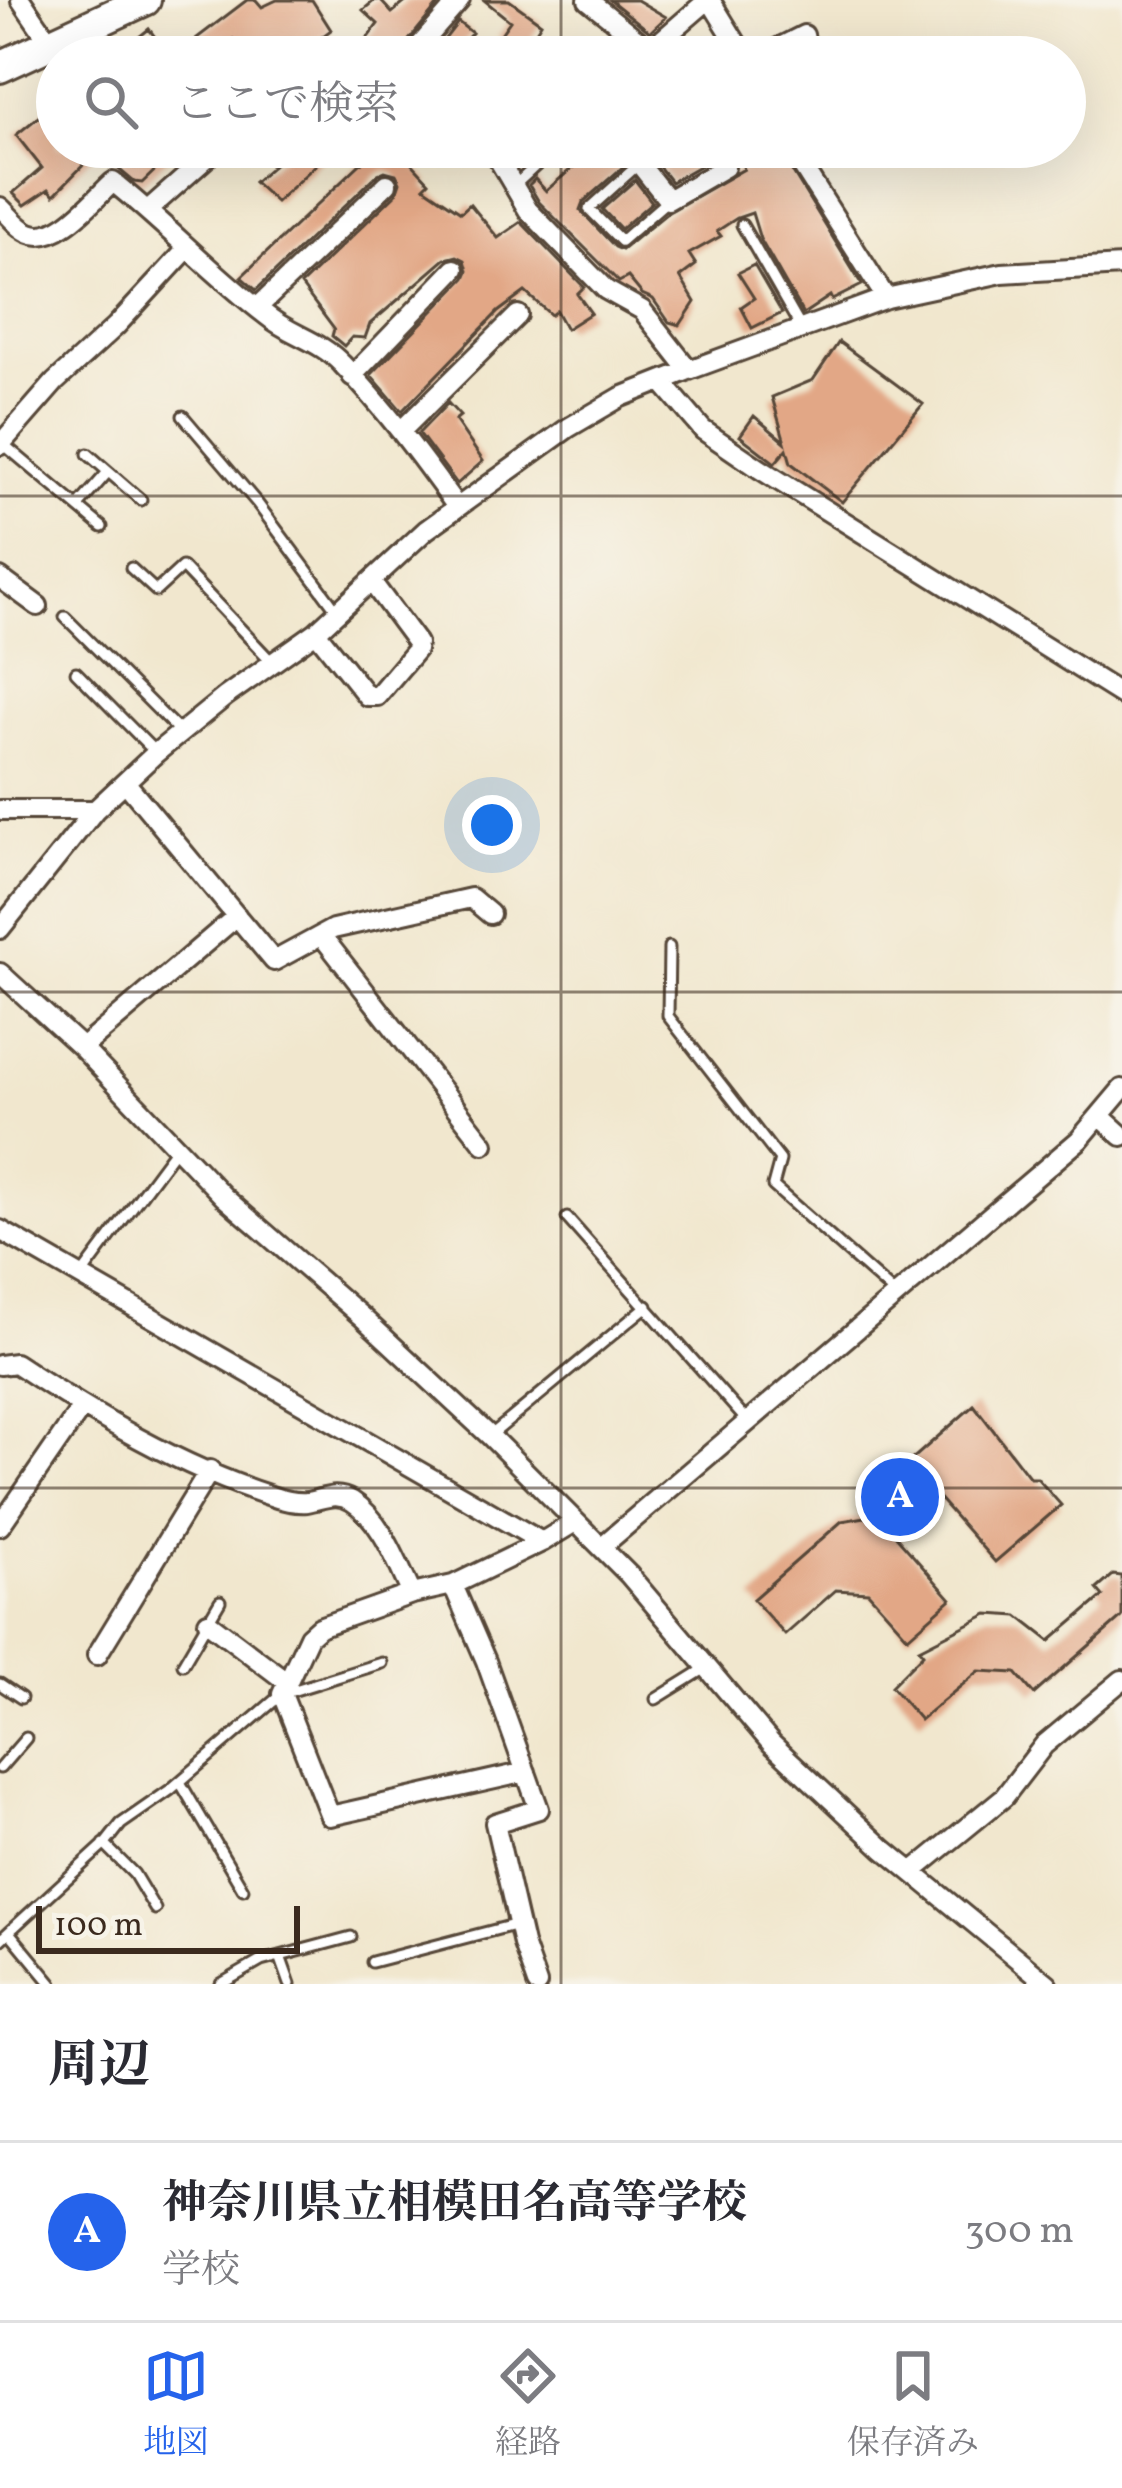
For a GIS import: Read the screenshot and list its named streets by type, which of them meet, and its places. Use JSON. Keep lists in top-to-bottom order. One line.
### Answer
{"scale_bar":"100 m","page":{"search":"ここで検索","pins":"A","scale":"100 m","heading":"周辺","list":[{"mark":"A","name":"神奈川県立相模田名高等学校","note":"学校","value":"300 m"}],"nav":["地図","経路","保存済み"]}}
